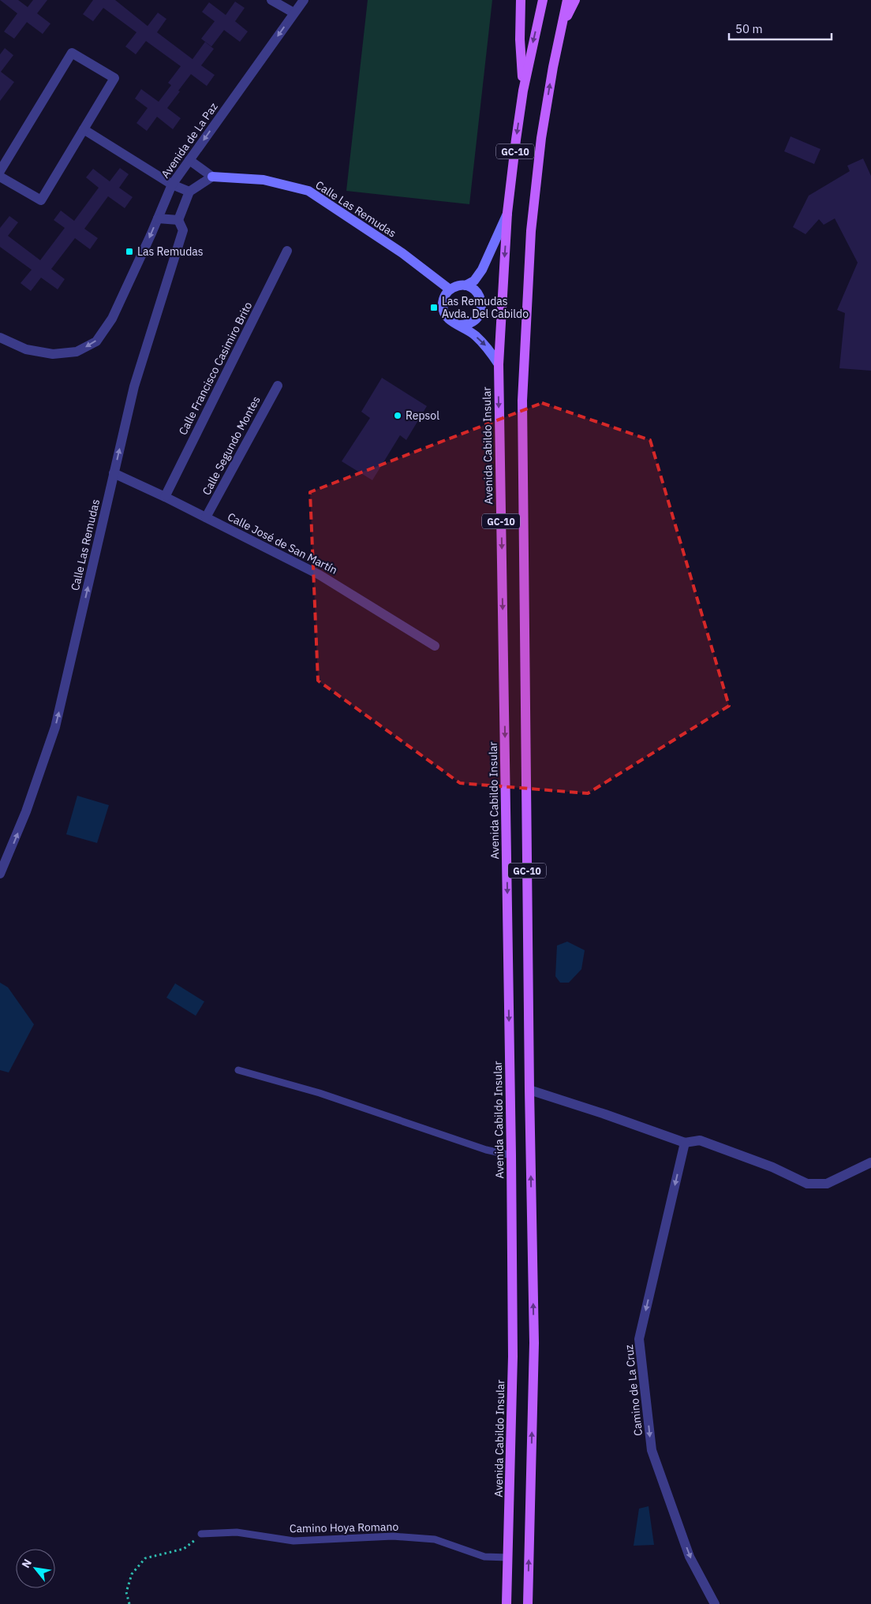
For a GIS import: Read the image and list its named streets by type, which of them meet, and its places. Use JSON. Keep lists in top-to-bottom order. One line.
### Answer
{"streets":{"main road":["GC-10","Avenida Cabildo Insular"],"street":["Avenida de La Paz","Calle Las Remudas","Calle Francisco Casimiro Brito","Calle Segundo Montes","Calle José de San Martín","Camino de La Cruz"],"lane":["Camino Hoya Romano"]},"crossings":[["Calle Las Remudas","Calle José de San Martín"],["Calle Francisco Casimiro Brito","Calle José de San Martín"],["Calle Segundo Montes","Calle José de San Martín"],["Avenida Cabildo Insular","Camino Hoya Romano"]],"one_way":["Avenida de La Paz","Calle Las Remudas","Camino de La Cruz"],"places":{"transit":["Las Remudas","Las Remudas Avda. Del Cabildo"],"other":["Repsol"]},"scale_bar":"50 m","north":"top left"}
